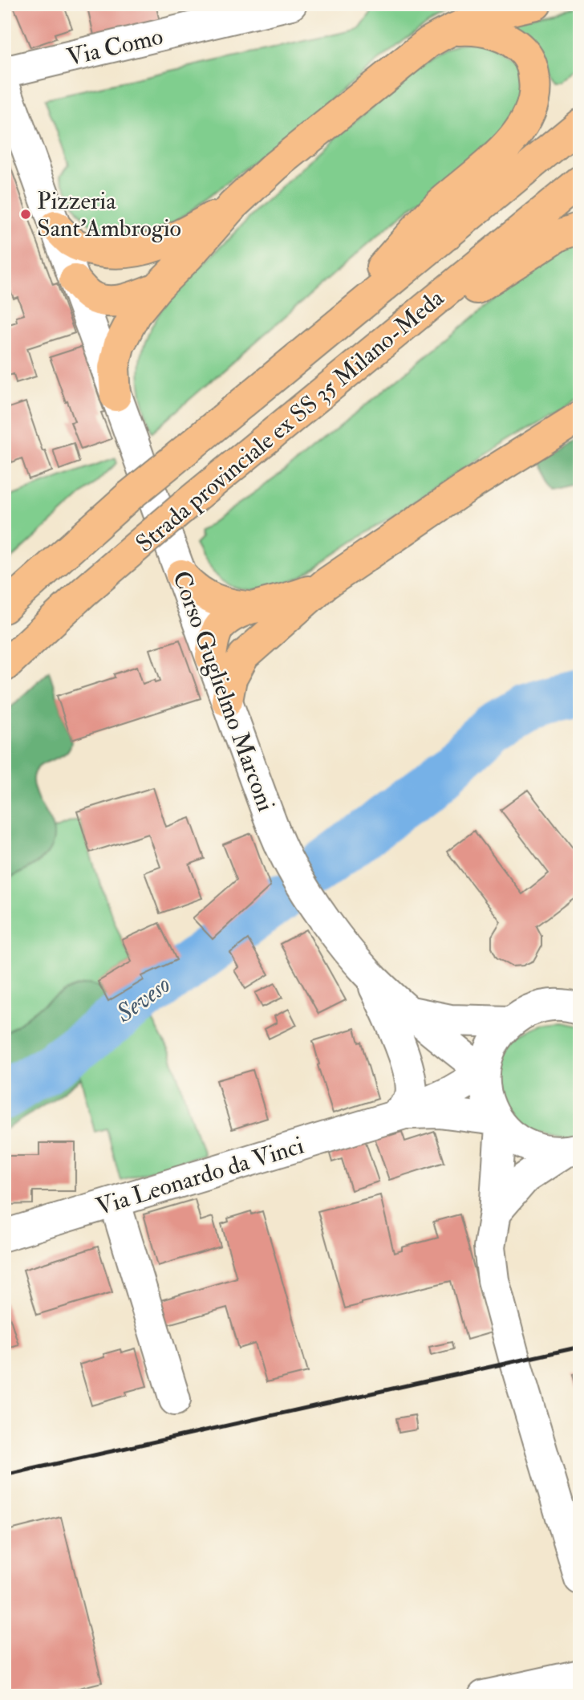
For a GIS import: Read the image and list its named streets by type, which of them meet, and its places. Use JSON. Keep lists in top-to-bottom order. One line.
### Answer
{"streets":{"highway":["Strada provinciale ex SS 35 Milano-Meda"],"street":["Via Como","Corso Guglielmo Marconi","Via Leonardo da Vinci"]},"water":["Seveso"],"places":["Pizzeria Sant'Ambrogio"]}
